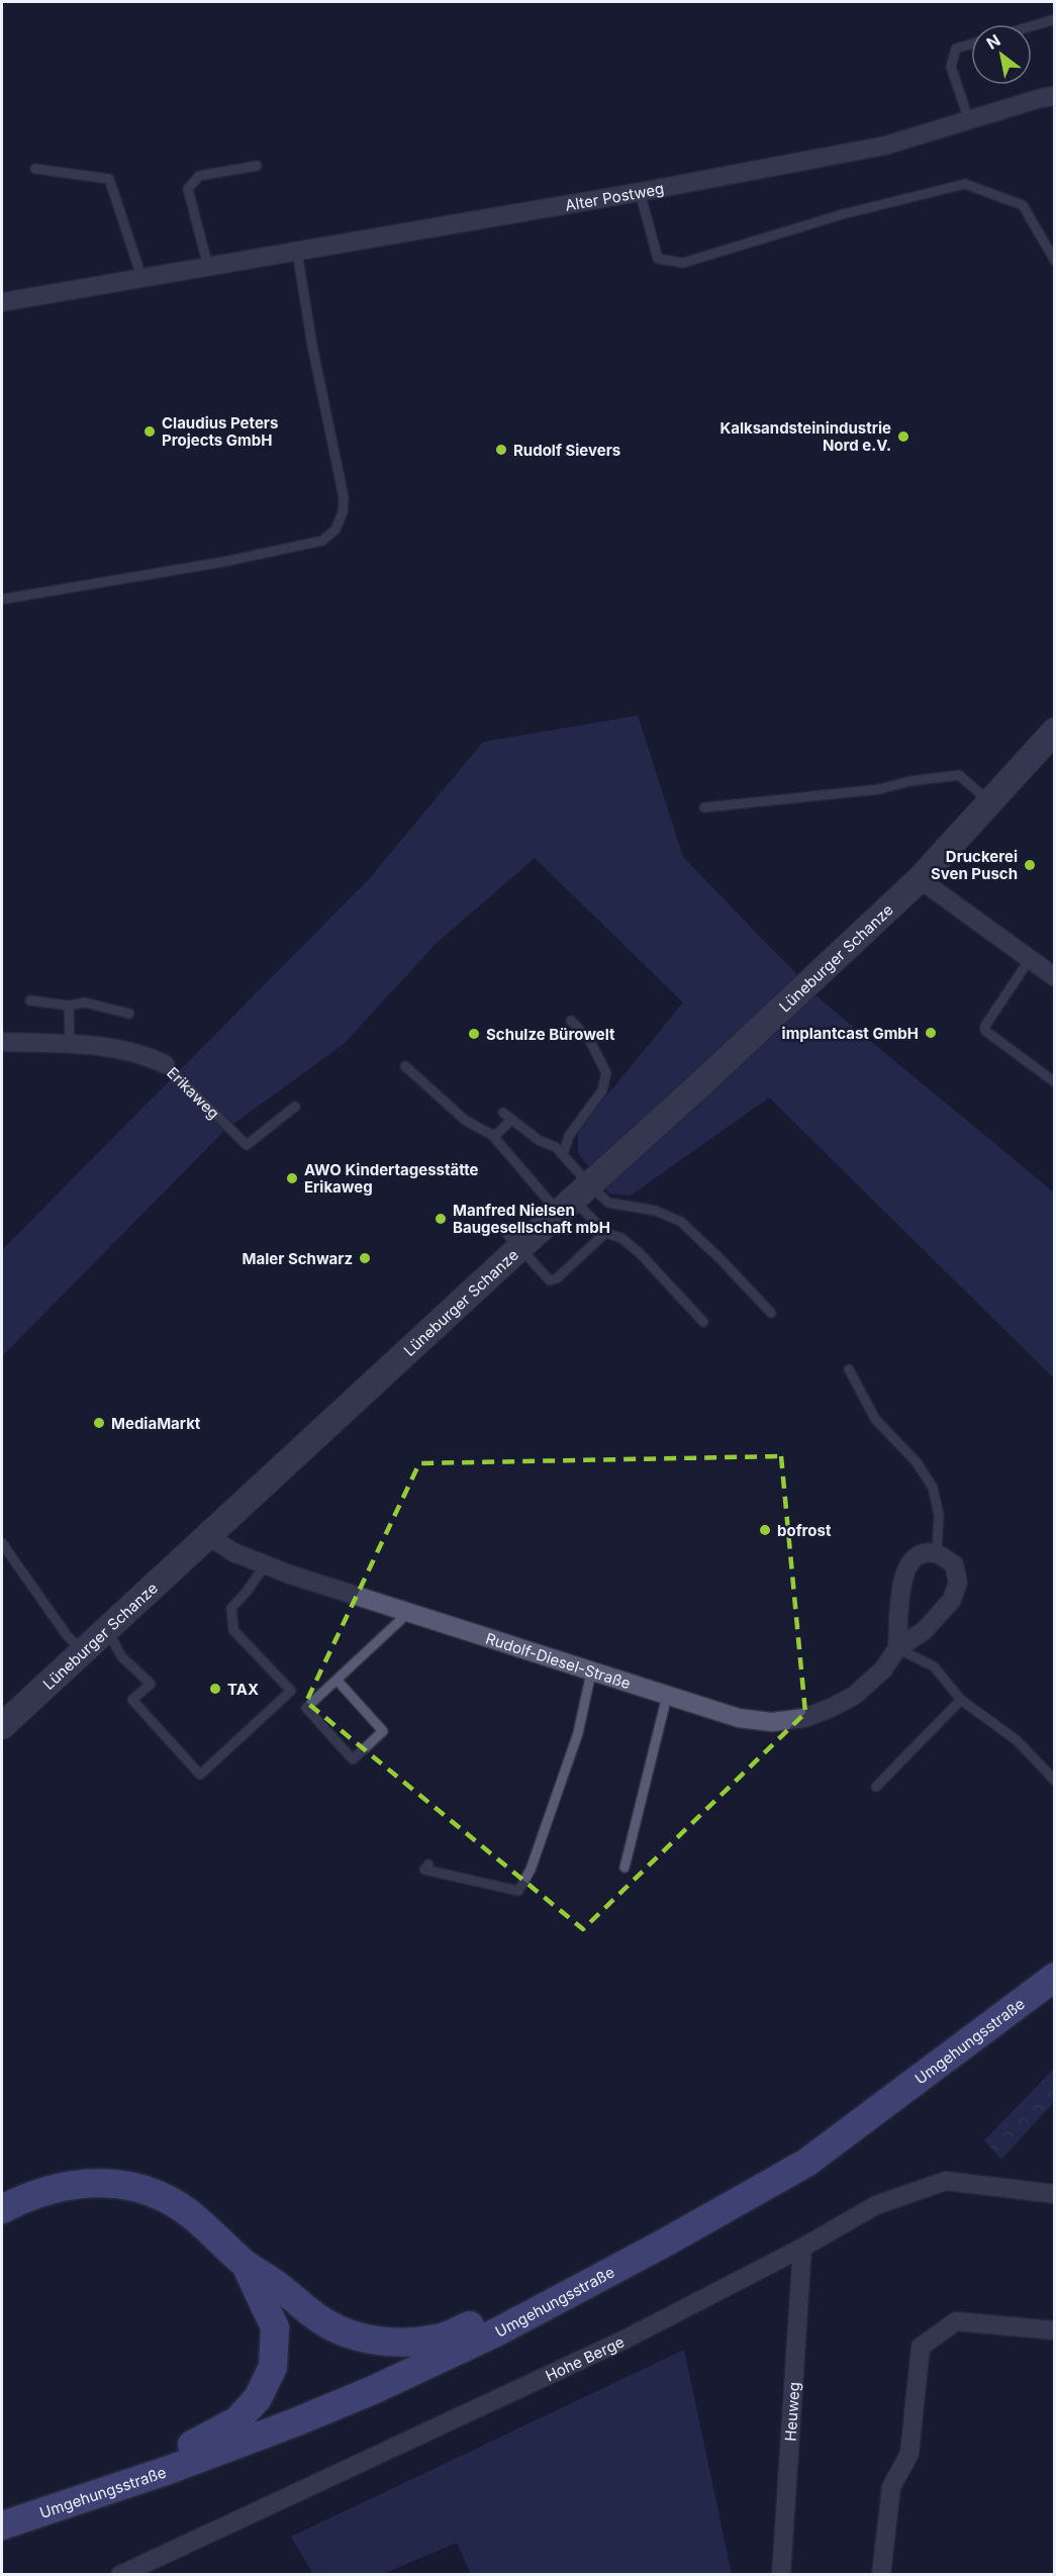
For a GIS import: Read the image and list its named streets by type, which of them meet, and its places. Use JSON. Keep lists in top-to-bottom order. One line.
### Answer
{"streets":{"main road":["Umgehungsstraße"],"street":["Alter Postweg","Lüneburger Schanze","Erikaweg","Rudolf-Diesel-Straße","Hohe Berge","Heuweg"]},"crossings":[["Lüneburger Schanze","Rudolf-Diesel-Straße"],["Hohe Berge","Heuweg"]],"places":["Claudius Peters Projects GmbH","Kalksandsteinindustrie Nord e.V.","Rudolf Sievers","Druckerei Sven Pusch","implantcast GmbH","Schulze Bürowelt","AWO Kindertagesstätte Erikaweg","Manfred Nielsen Baugesellschaft mbH","Maler Schwarz","MediaMarkt","bofrost","TAX"],"north":"top left"}
